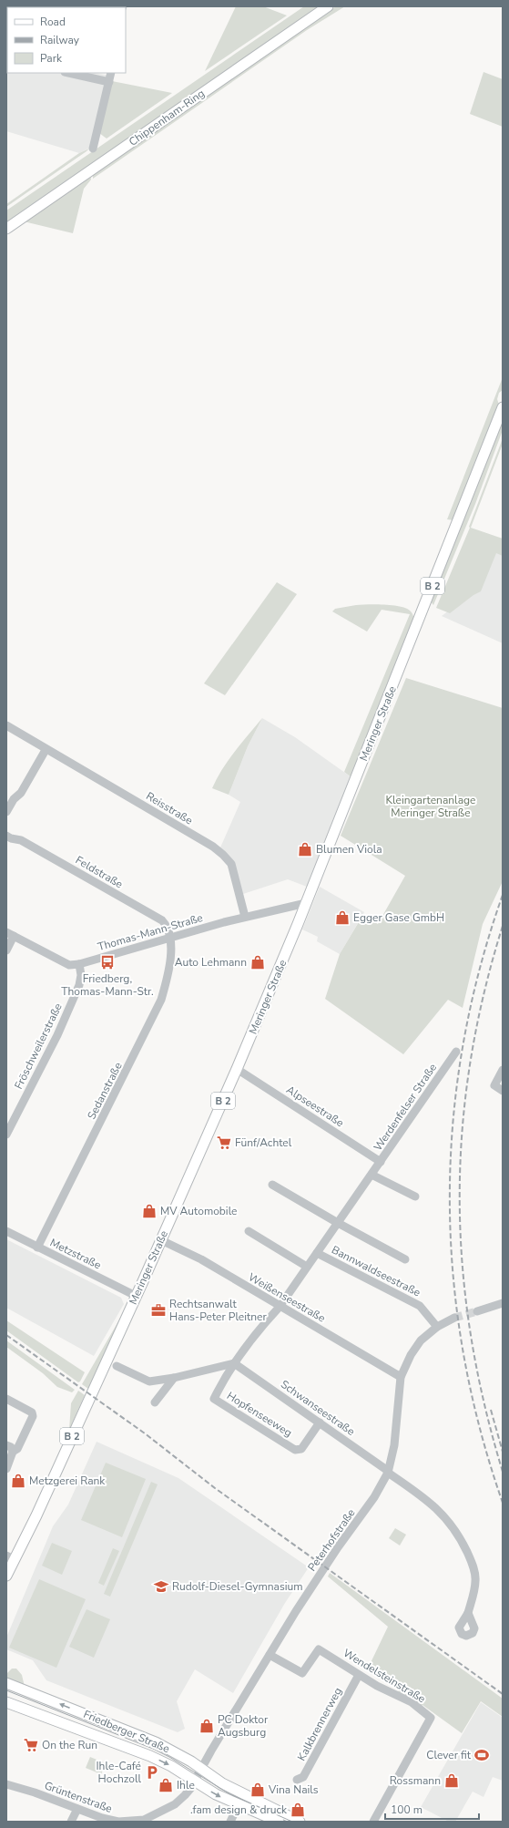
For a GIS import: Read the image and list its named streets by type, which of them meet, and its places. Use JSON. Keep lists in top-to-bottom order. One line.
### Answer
{"streets":{"main road":["Chippenham-Ring","B 2","Meringer Straße","Friedberger Straße"],"street":["Reisstraße","Feldstraße","Thomas-Mann-Straße","Fröschweilerstraße","Sedanstraße","Alpseestraße","Werdenfelser Straße","Metzstraße","Bannwaldseestraße","Weißenseestraße","Schwanseestraße","Hopfenseeweg","Peterhofstraße","Wendelsteinstraße","Kalkbrennerweg","Grüntenstraße"]},"crossings":[["Meringer Straße","Thomas-Mann-Straße"],["Meringer Straße","Alpseestraße"],["Meringer Straße","Metzstraße"],["Meringer Straße","Weißenseestraße"],["Reisstraße","Thomas-Mann-Straße"],["Feldstraße","Thomas-Mann-Straße"],["Feldstraße","Sedanstraße"],["Thomas-Mann-Straße","Fröschweilerstraße"],["Thomas-Mann-Straße","Sedanstraße"],["Sedanstraße","Metzstraße"],["Alpseestraße","Werdenfelser Straße"],["Werdenfelser Straße","Bannwaldseestraße"],["Werdenfelser Straße","Weißenseestraße"],["Werdenfelser Straße","Schwanseestraße"],["Werdenfelser Straße","Hopfenseeweg"],["Bannwaldseestraße","Peterhofstraße"],["Weißenseestraße","Peterhofstraße"],["Schwanseestraße","Hopfenseeweg"],["Schwanseestraße","Peterhofstraße"],["Peterhofstraße","Wendelsteinstraße"],["Peterhofstraße","Friedberger Straße"],["Peterhofstraße","Grüntenstraße"],["Wendelsteinstraße","Kalkbrennerweg"],["Friedberger Straße","Grüntenstraße"]],"parks":["Kleingartenanlage Meringer Straße"],"places":{"shop":["Blumen Viola","Egger Gase GmbH","Auto Lehmann","MV Automobile","Metzgerei Rank","PC Doktor Augsburg","Rossmann","Ihle","Vina Nails",".fam design & druck"],"bus stop":["Friedberg, Thomas-Mann-Str."],"supermarket":["Fünf/Achtel","On the Run"],"office":["Rechtsanwalt Hans-Peter Pleitner"],"school or university":["Rudolf-Diesel-Gymnasium"],"sports":["Clever fit"],"parking":["Ihle-Café Hochzoll"]},"legend":["Road","Railway","Park"],"scale_bar":"100 m"}
